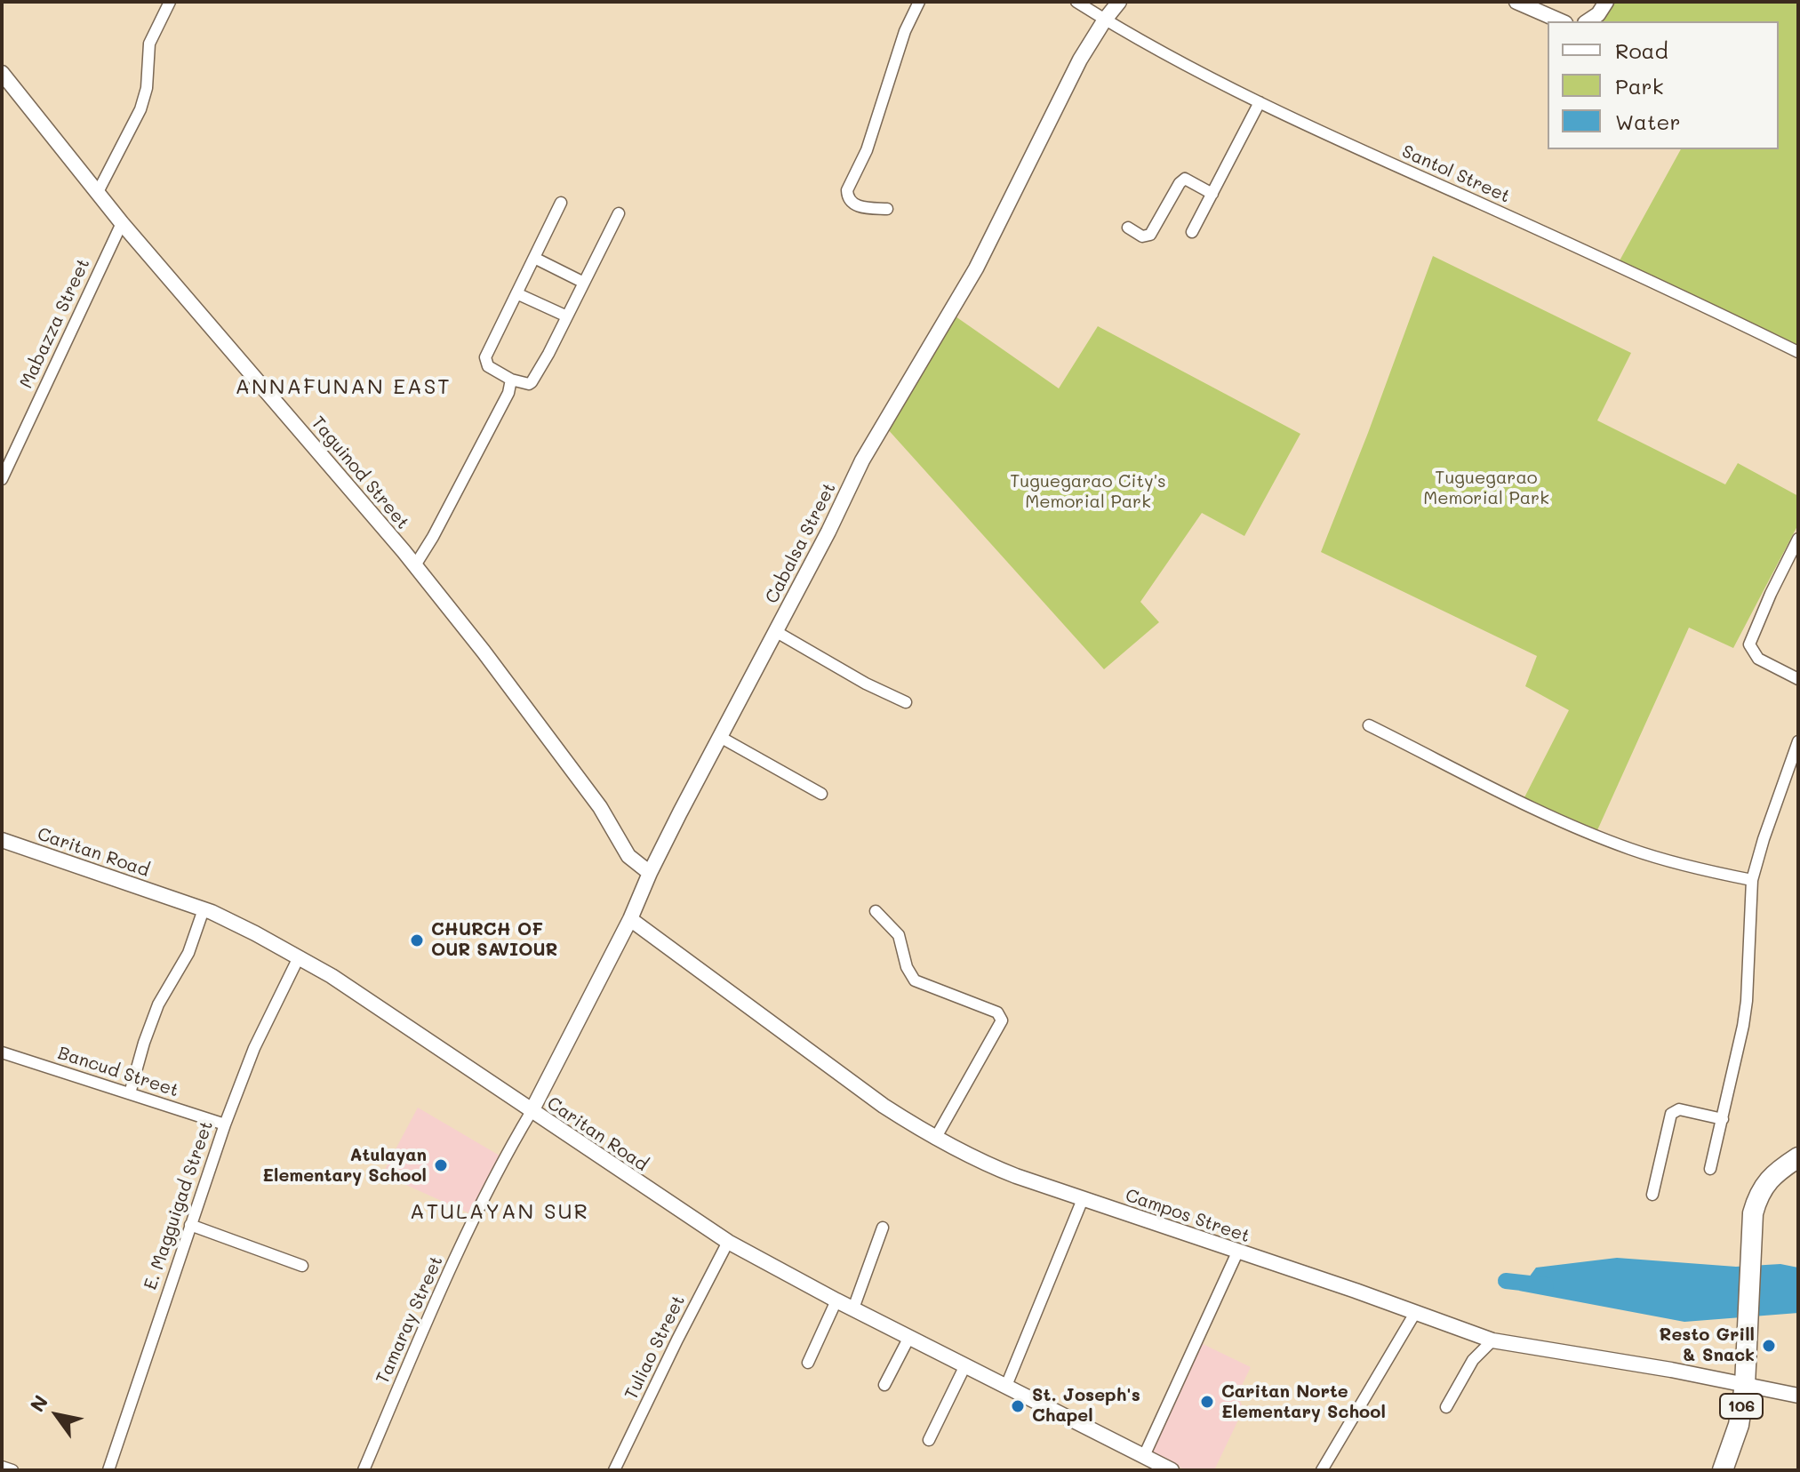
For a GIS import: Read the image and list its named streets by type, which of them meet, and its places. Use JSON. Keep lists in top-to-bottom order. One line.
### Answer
{"streets":{"highway":["106"],"street":["Santol Street","Mabazza Street","Taguinod Street","Cabalsa Street","Caritan Road","Bancud Street","E. Magguigad Street","Campos Street","Tamaray Street","Tuliao Street"]},"crossings":[["Santol Street","Cabalsa Street"],["Mabazza Street","Taguinod Street"],["Taguinod Street","Cabalsa Street"],["Cabalsa Street","Caritan Road"],["Cabalsa Street","Campos Street"],["Cabalsa Street","Tamaray Street"],["Caritan Road","E. Magguigad Street"],["Caritan Road","Tamaray Street"],["Caritan Road","Tuliao Street"],["Bancud Street","E. Magguigad Street"],["Campos Street","106"]],"districts":["ANNAFUNAN EAST","ATULAYAN SUR"],"parks":["Tuguegarao Memorial Park","Tuguegarao City's Memorial Park"],"places":["CHURCH OF OUR SAVIOUR","Atulayan Elementary School","Resto Grill & Snack","Caritan Norte Elementary School","St. Joseph's Chapel"],"legend":["Road","Park","Water"],"north":"top left"}
